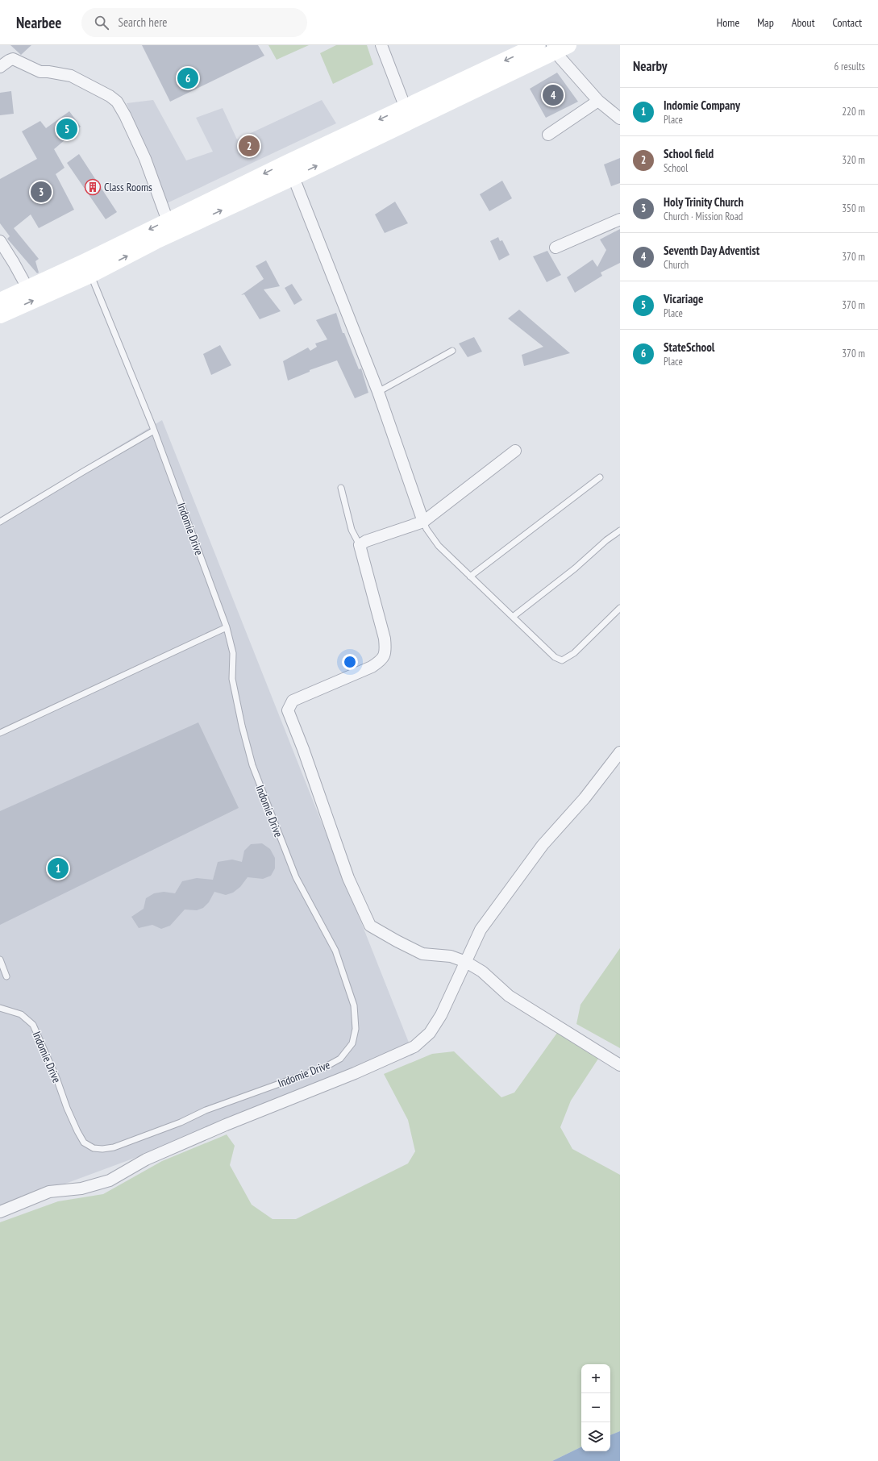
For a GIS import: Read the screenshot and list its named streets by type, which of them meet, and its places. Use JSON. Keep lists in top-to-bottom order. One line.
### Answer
{"streets":{"lane":["Indomie Drive"]},"places":{"building":["Class Rooms"]},"page":{"header":"Nearbee","search":"Search here","nav":["Home","Map","About","Contact"],"heading":["Nearby","6 results"],"pins":["6","4","5","2","3","1"],"list":[{"mark":"1","name":"Indomie Company","note":"Place","value":"220 m"},{"mark":"2","name":"School field","note":"School","value":"320 m"},{"mark":"3","name":"Holy Trinity Church","note":"Church · Mission Road","value":"350 m"},{"mark":"4","name":"Seventh Day Adventist","note":"Church","value":"370 m"},{"mark":"5","name":"Vicariage","note":"Place","value":"370 m"},{"mark":"6","name":"StateSchool","note":"Place","value":"370 m"}],"map_buttons":["+","−"]}}
